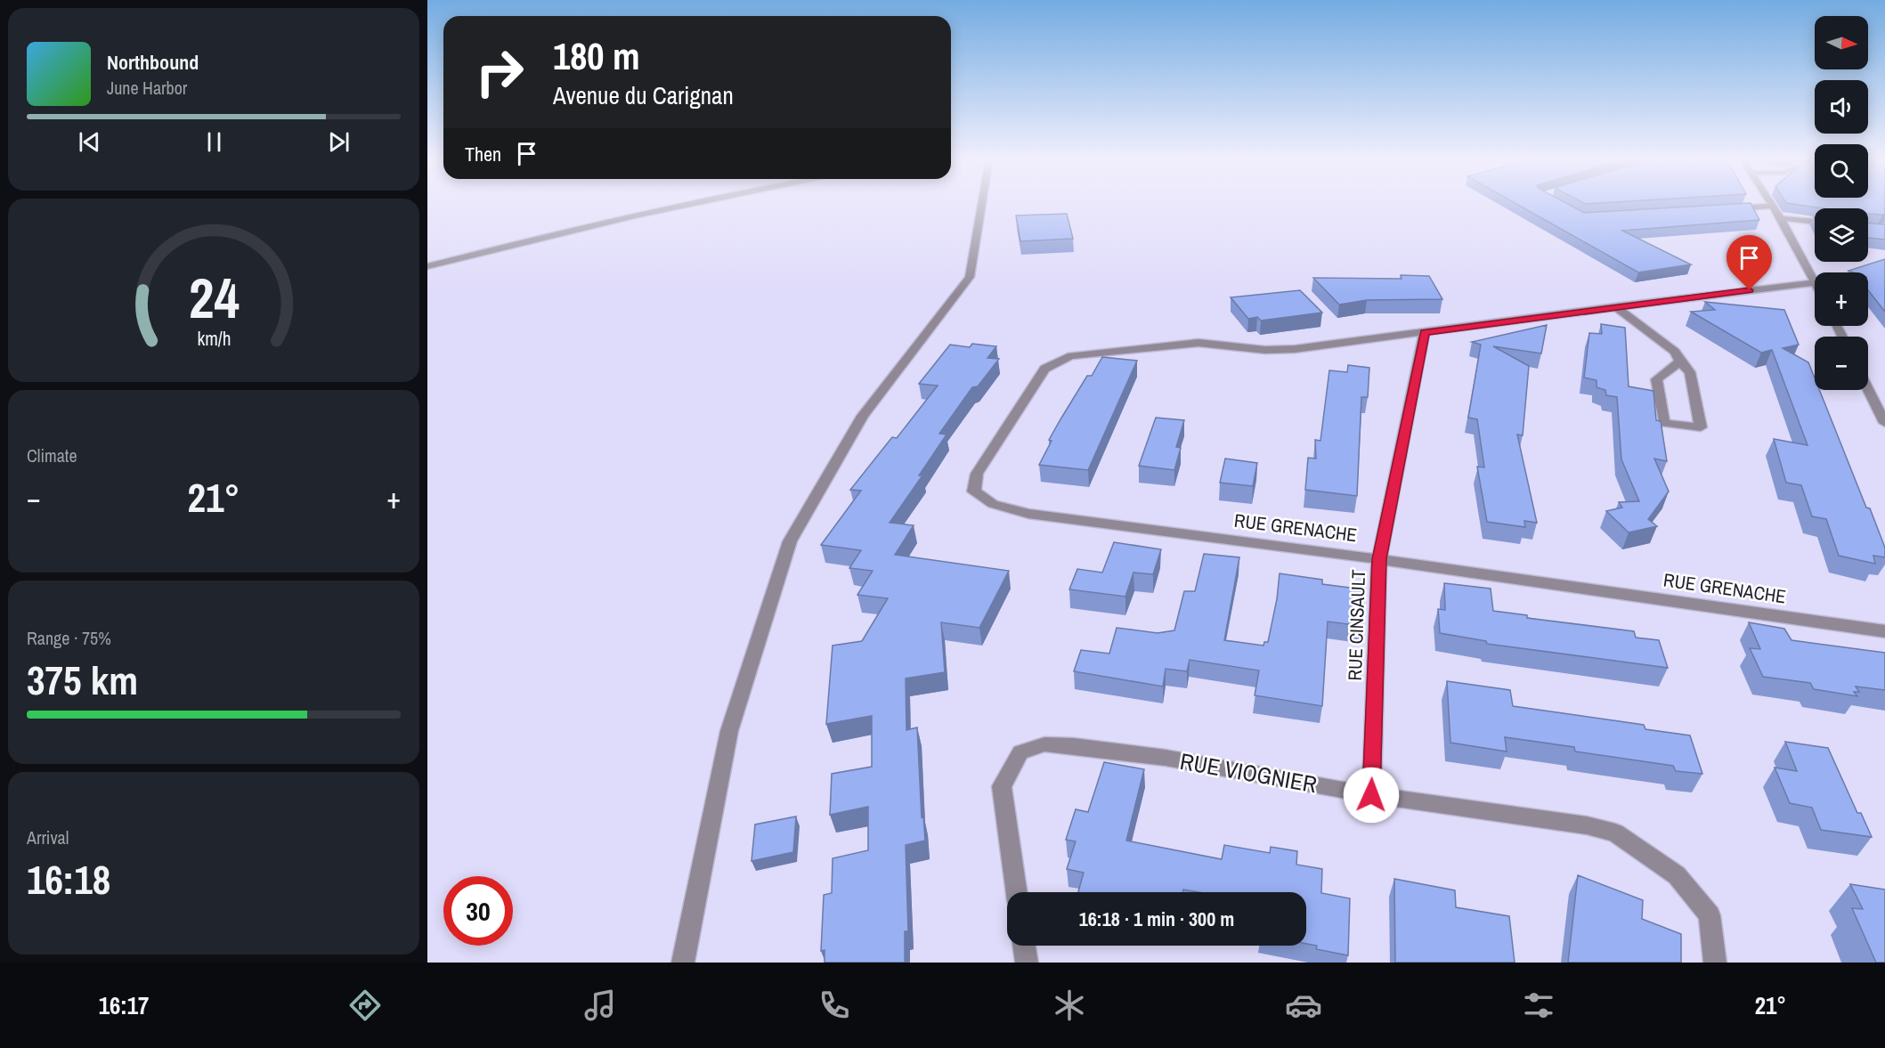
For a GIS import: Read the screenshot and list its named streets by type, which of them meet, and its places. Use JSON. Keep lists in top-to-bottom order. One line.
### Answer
{"streets":{"street":["RUE GRENACHE","RUE CINSAULT","RUE VIOGNIER"]},"crossings":[["RUE GRENACHE","RUE CINSAULT"],["RUE CINSAULT","RUE VIOGNIER"]],"north":"right","page":{"map_buttons":["+","−"],"turn":["180 m","Avenue du Carignan"],"song":["Northbound","June Harbor"],"then":"Then","tile":["Climate",["Range · 75%","375 km"],["Arrival","16:18"]],"heat":["−","21°","+"],"limit":"30","trip":"16:18 · 1 min · 300 m","tabs":["16:17","21°"],"gauge":["24","km/h"]}}
